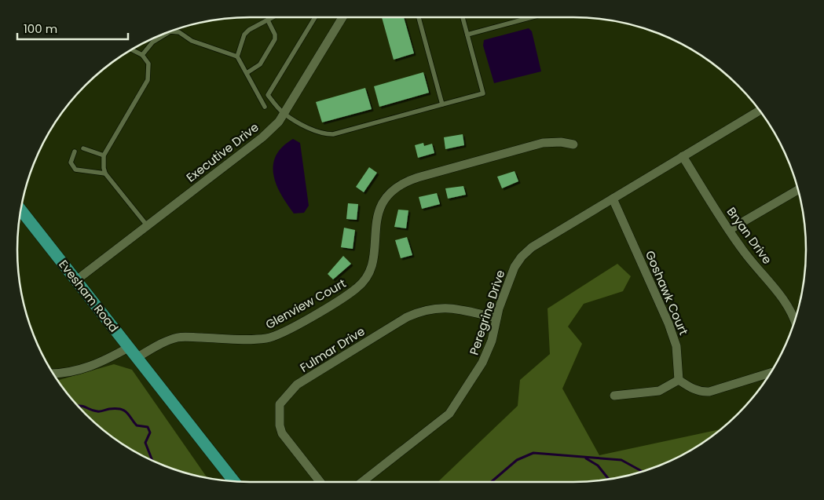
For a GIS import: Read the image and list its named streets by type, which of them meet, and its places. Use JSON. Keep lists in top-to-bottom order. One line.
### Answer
{"streets":{"main road":["Evesham Road"],"street":["Executive Drive","Bryan Drive","Goshawk Court","Glenview Court","Peregrine Drive","Fulmar Drive"]},"crossings":[["Executive Drive","Evesham Road"],["Bryan Drive","Peregrine Drive"],["Goshawk Court","Peregrine Drive"],["Evesham Road","Glenview Court"],["Peregrine Drive","Fulmar Drive"]],"scale_bar":"100 m"}
